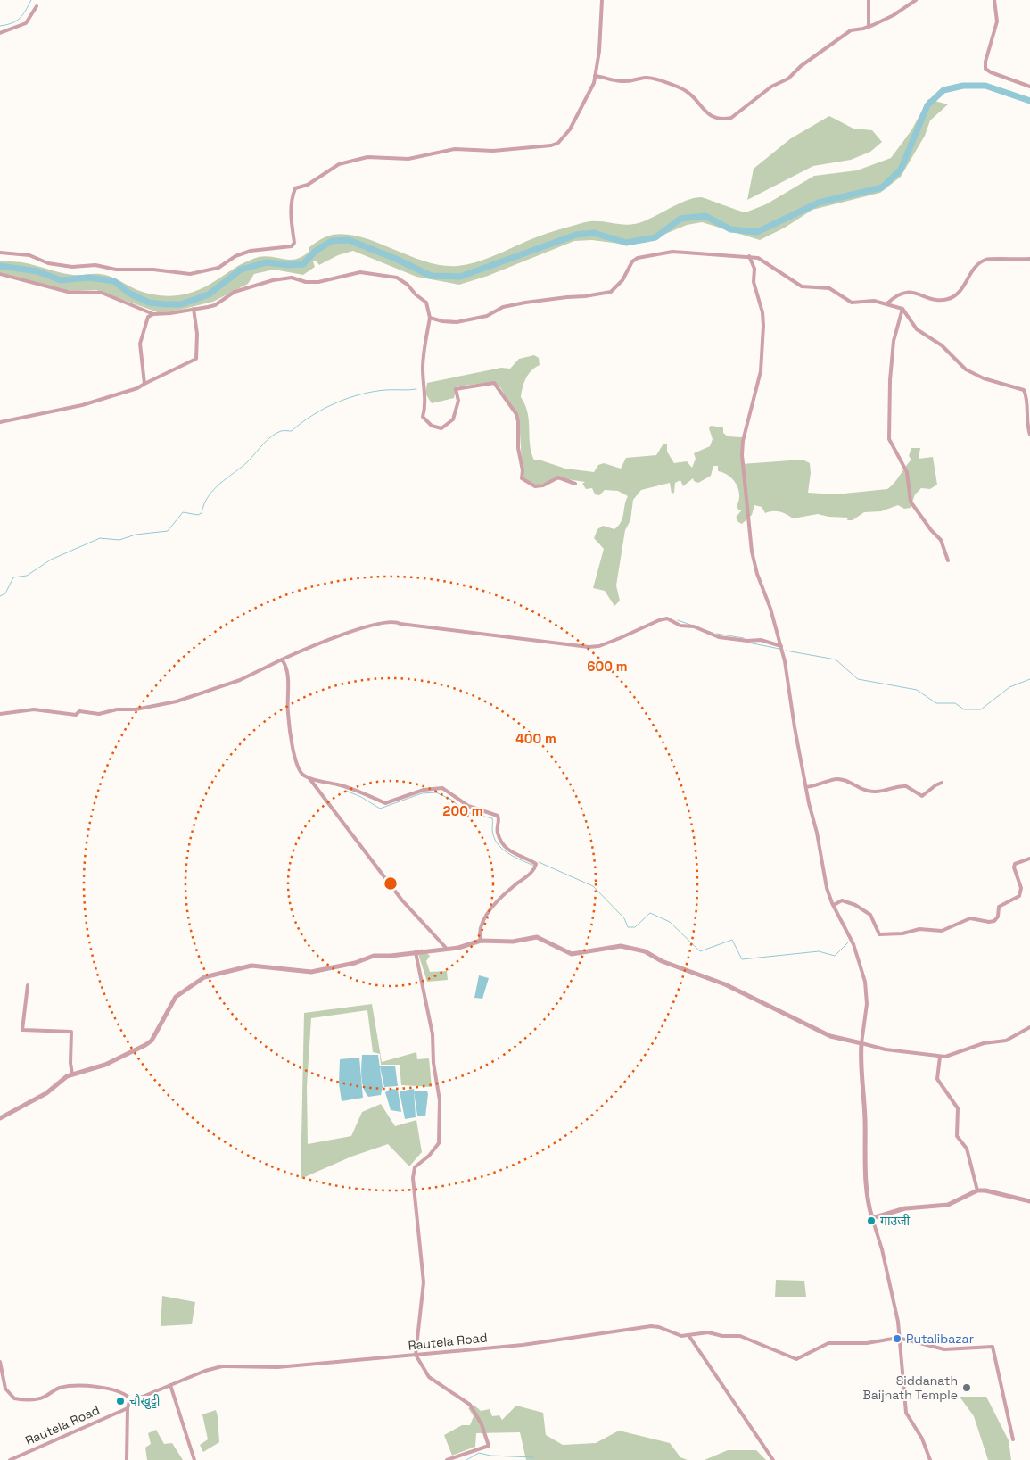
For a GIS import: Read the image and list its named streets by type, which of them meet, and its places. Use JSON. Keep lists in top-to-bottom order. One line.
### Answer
{"streets":{"street":["Rautela Road"]},"places":["गाउजी","Putalibazar","Siddanath Baijnath Temple","चौखुट्टी"],"rings":["600 m","400 m","200 m"]}
